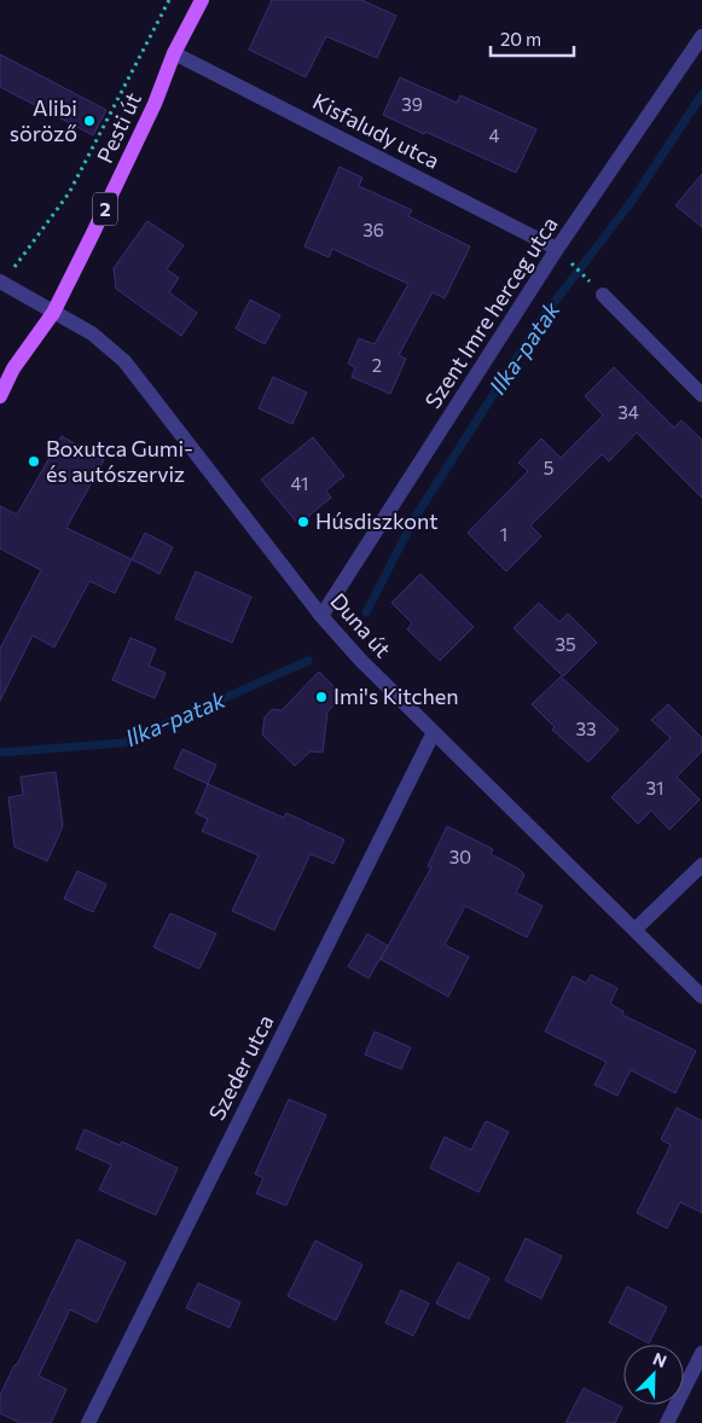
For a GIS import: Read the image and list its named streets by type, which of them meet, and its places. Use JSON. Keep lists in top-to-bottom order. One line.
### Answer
{"streets":{"main road":["Pesti út","2"],"street":["Kisfaludy utca","Szent Imre herceg utca","Duna út","Szeder utca"]},"crossings":[["Pesti út","Kisfaludy utca"],["Pesti út","Duna út"],["Kisfaludy utca","Szent Imre herceg utca"],["Szent Imre herceg utca","Duna út"],["Duna út","Szeder utca"]],"water":["Ilka-patak"],"places":["Alibi söröző","Boxutca Gumi- és autószerviz","Húsdiszkont","Imi's Kitchen"],"house_numbers":["39","4","36","2","34","5","41","1","35","33","31","30"],"scale_bar":"20 m","north":"top right"}
